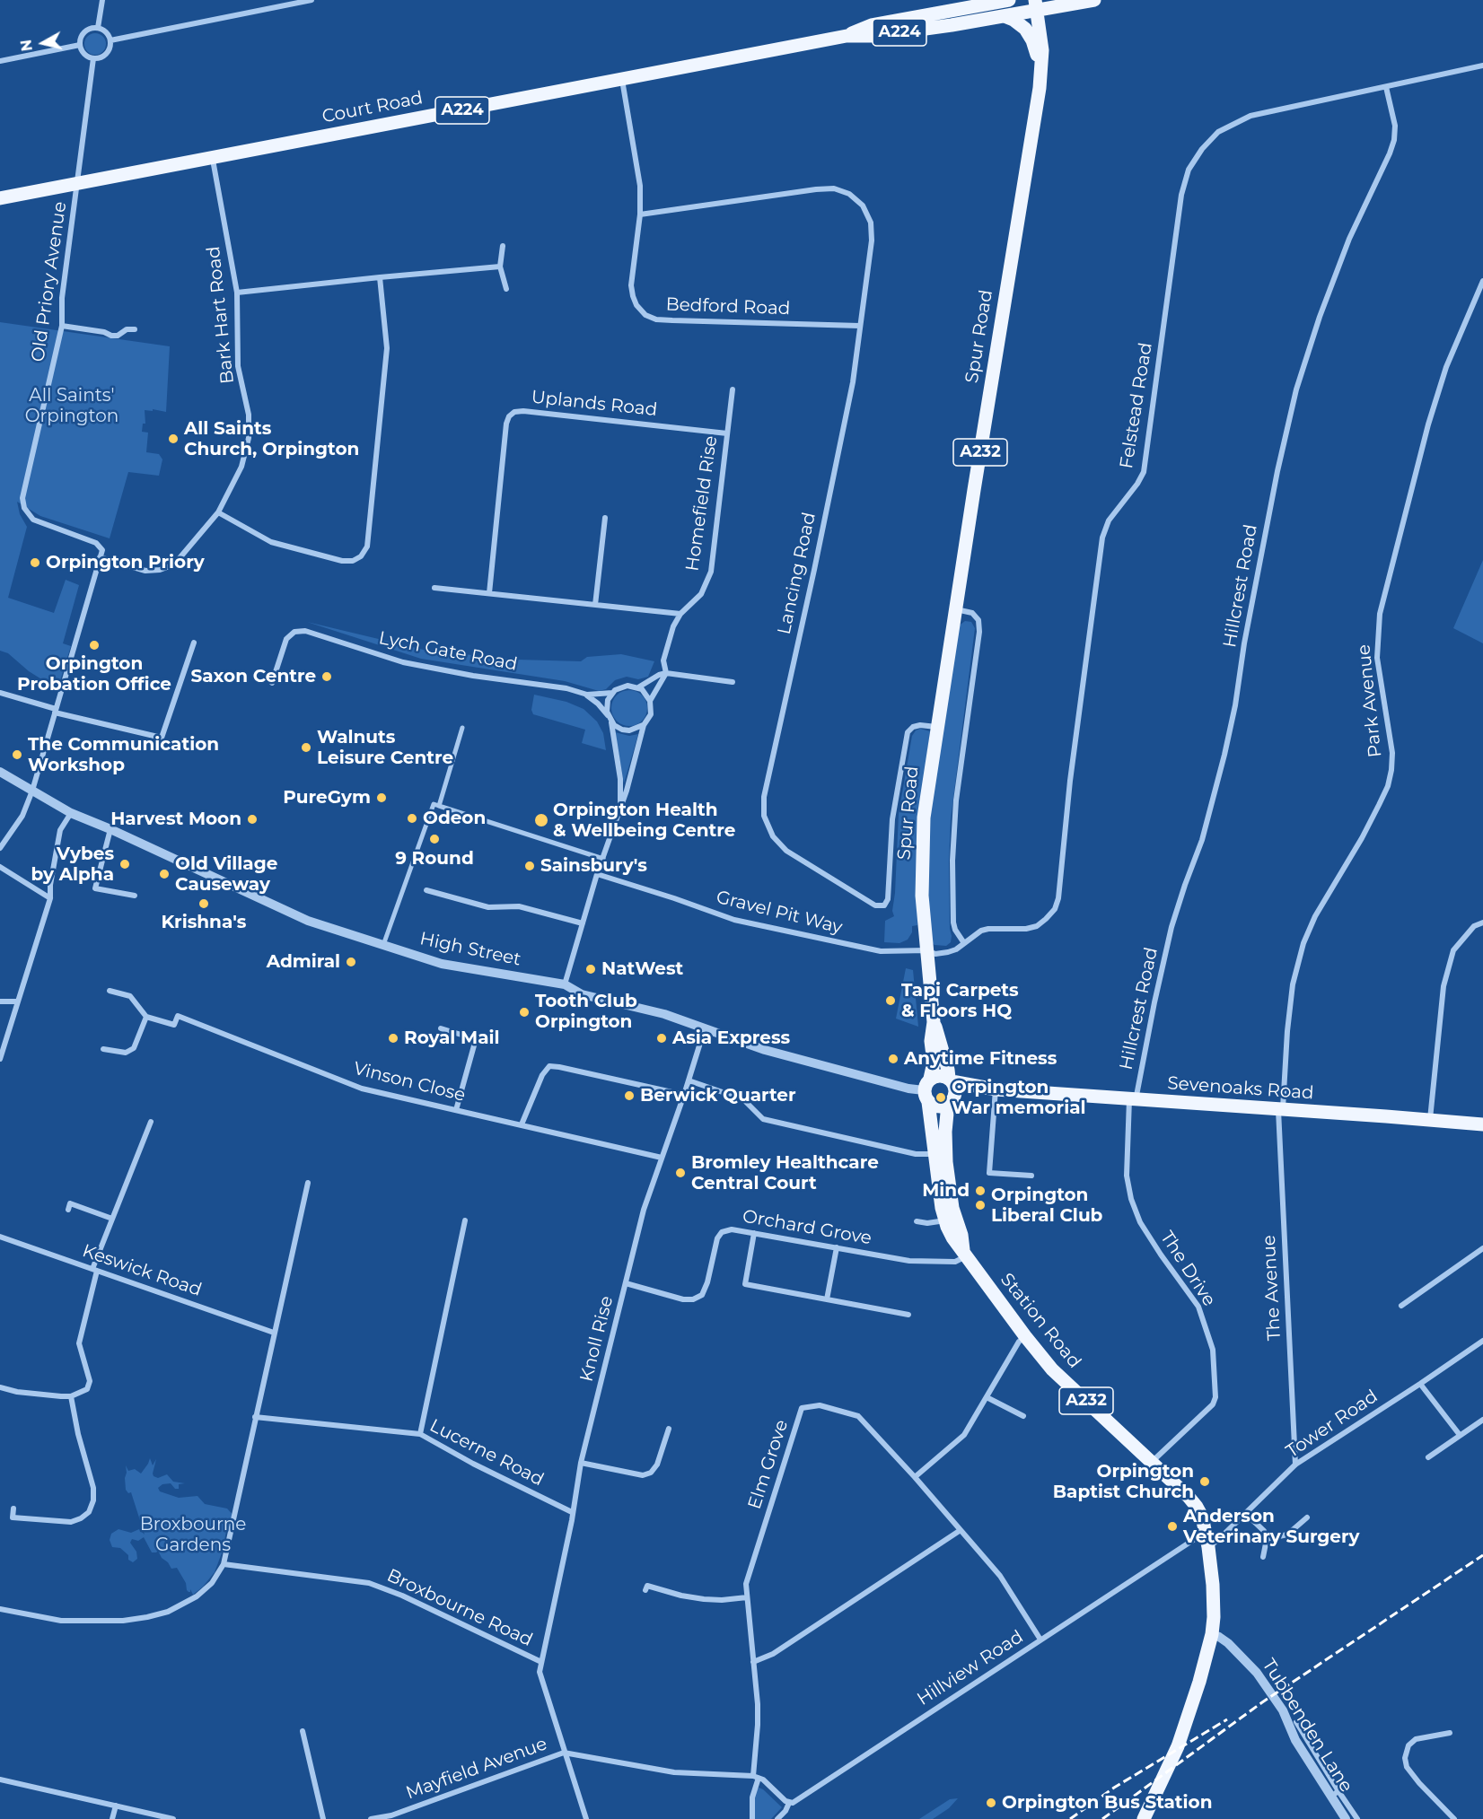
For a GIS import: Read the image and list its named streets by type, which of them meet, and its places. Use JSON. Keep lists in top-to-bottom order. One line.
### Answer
{"streets":{"main road":["A224","Court Road","Spur Road","A232","Sevenoaks Road","Station Road"],"street":["Old Priory Avenue","Bedford Road","Bark Hart Road","Uplands Road","Felstead Road","Homefield Rise","Lancing Road","Hillcrest Road","Lych Gate Road","Park Avenue","Gravel Pit Way","High Street","Vinson Close","Orchard Grove","The Drive","Keswick Road","The Avenue","Knoll Rise","Tower Road","Lucerne Road","Elm Grove","Broxbourne Road","Hillview Road","Tubbenden Lane","Mayfield Avenue"]},"crossings":[["Court Road","Old Priory Avenue"],["Court Road","Bedford Road"],["Court Road","Bark Hart Road"],["Court Road","Spur Road"],["Old Priory Avenue","Bark Hart Road"],["Bedford Road","Lancing Road"],["Spur Road","Felstead Road"],["Spur Road","Lancing Road"],["Spur Road","Gravel Pit Way"],["Spur Road","High Street"],["Spur Road","Sevenoaks Road"],["Spur Road","Station Road"],["Uplands Road","Homefield Rise"],["Felstead Road","Hillcrest Road"],["Felstead Road","Gravel Pit Way"],["Homefield Rise","Lych Gate Road"],["Homefield Rise","Gravel Pit Way"],["Homefield Rise","High Street"],["Hillcrest Road","Sevenoaks Road"],["Hillcrest Road","The Drive"],["Park Avenue","Sevenoaks Road"],["Park Avenue","The Avenue"],["High Street","Sevenoaks Road"],["High Street","Station Road"],["High Street","Knoll Rise"],["Vinson Close","Knoll Rise"],["Sevenoaks Road","The Drive"],["Sevenoaks Road","The Avenue"],["Sevenoaks Road","Station Road"],["Orchard Grove","Station Road"],["Orchard Grove","Knoll Rise"],["The Drive","Station Road"],["The Avenue","Tower Road"],["Station Road","Tower Road"],["Station Road","Hillview Road"],["Station Road","Tubbenden Lane"],["Knoll Rise","Lucerne Road"],["Knoll Rise","Broxbourne Road"],["Knoll Rise","Mayfield Avenue"],["Elm Grove","Hillview Road"],["Elm Grove","Mayfield Avenue"]],"parks":["All Saints' Orpington","Broxbourne Gardens"],"places":["All Saints Church, Orpington","Orpington Priory","Orpington Probation Office","Saxon Centre","Walnuts Leisure Centre","The Communication Workshop","PureGym","Odeon","Harvest Moon","Orpington Health & Wellbeing Centre","9 Round","Vybes by Alpha","Sainsbury's","Old Village Causeway","Krishna's","Admiral","NatWest","Tapi Carpets & Floors HQ","Tooth Club Orpington","Royal Mail","Asia Express","Anytime Fitness","Berwick Quarter","Orpington War memorial","Bromley Healthcare Central Court","Mind","Orpington Liberal Club","Orpington Baptist Church","Anderson Veterinary Surgery","Orpington Bus Station"],"north":"left"}
